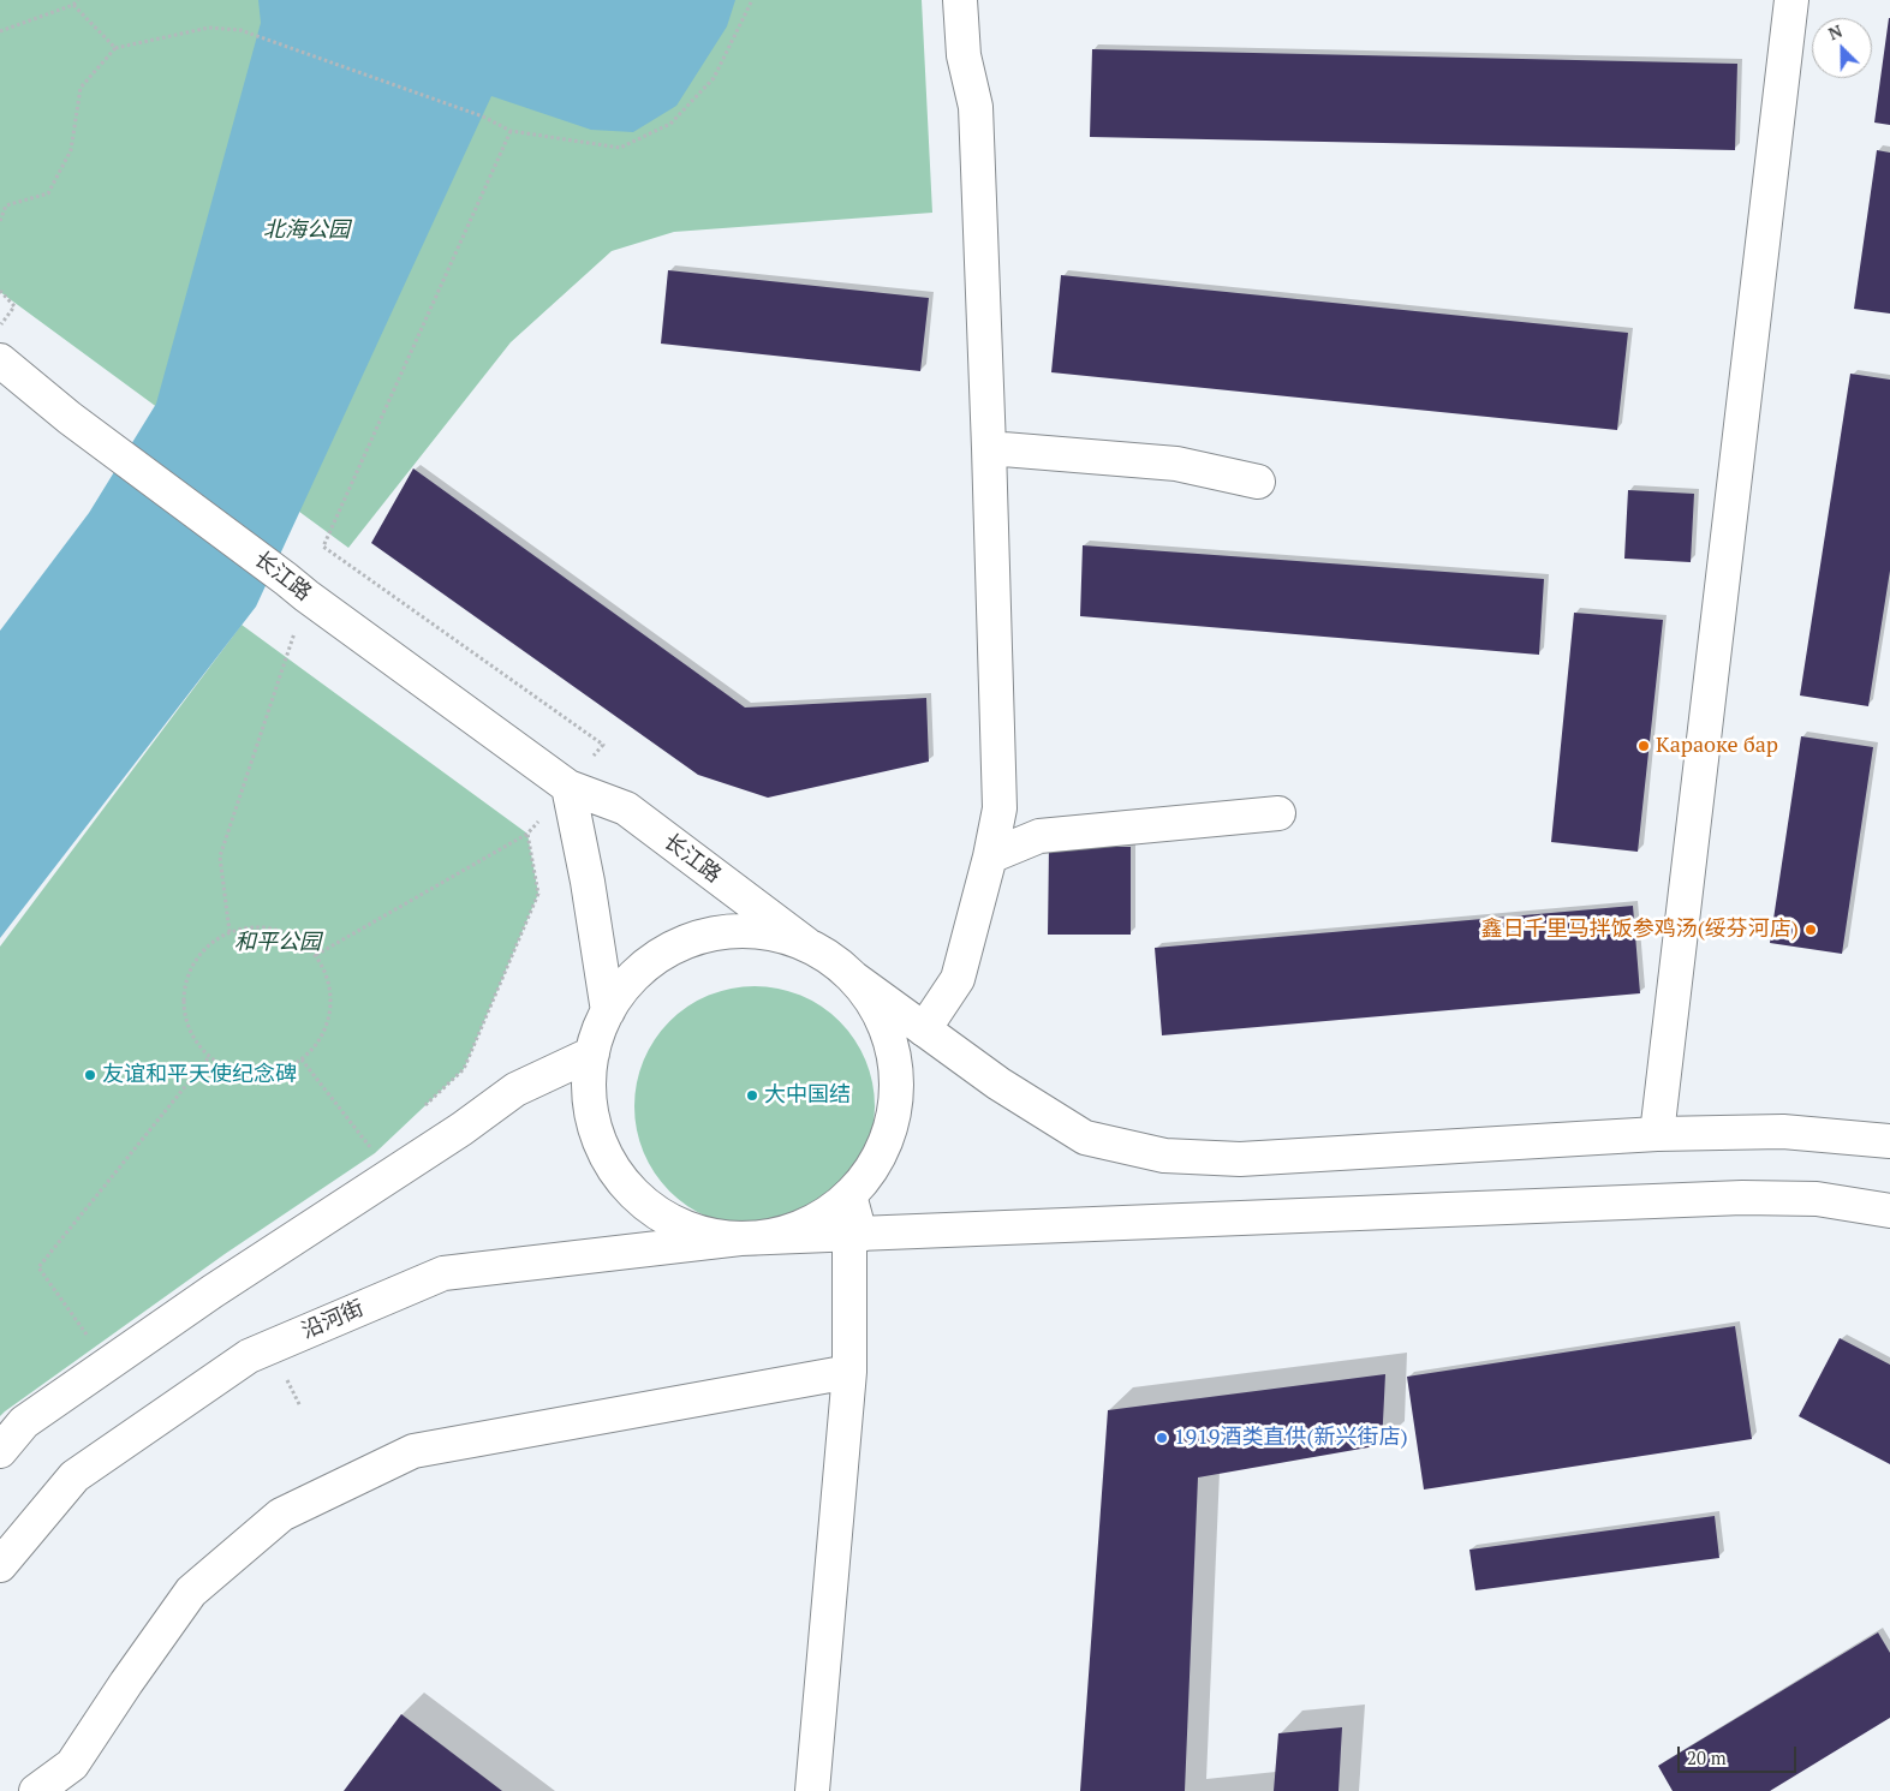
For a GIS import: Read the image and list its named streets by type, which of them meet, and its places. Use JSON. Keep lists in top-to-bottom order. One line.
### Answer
{"streets":{"main road":["长江路","沿河街"]},"parks":["北海公园","和平公园"],"places":["Караоке бар","鑫日千里马拌饭参鸡汤(绥芬河店)","友谊和平天使纪念碑","大中国结","1919酒类直供(新兴街店)"],"scale_bar":"20 m","north":"top left"}
